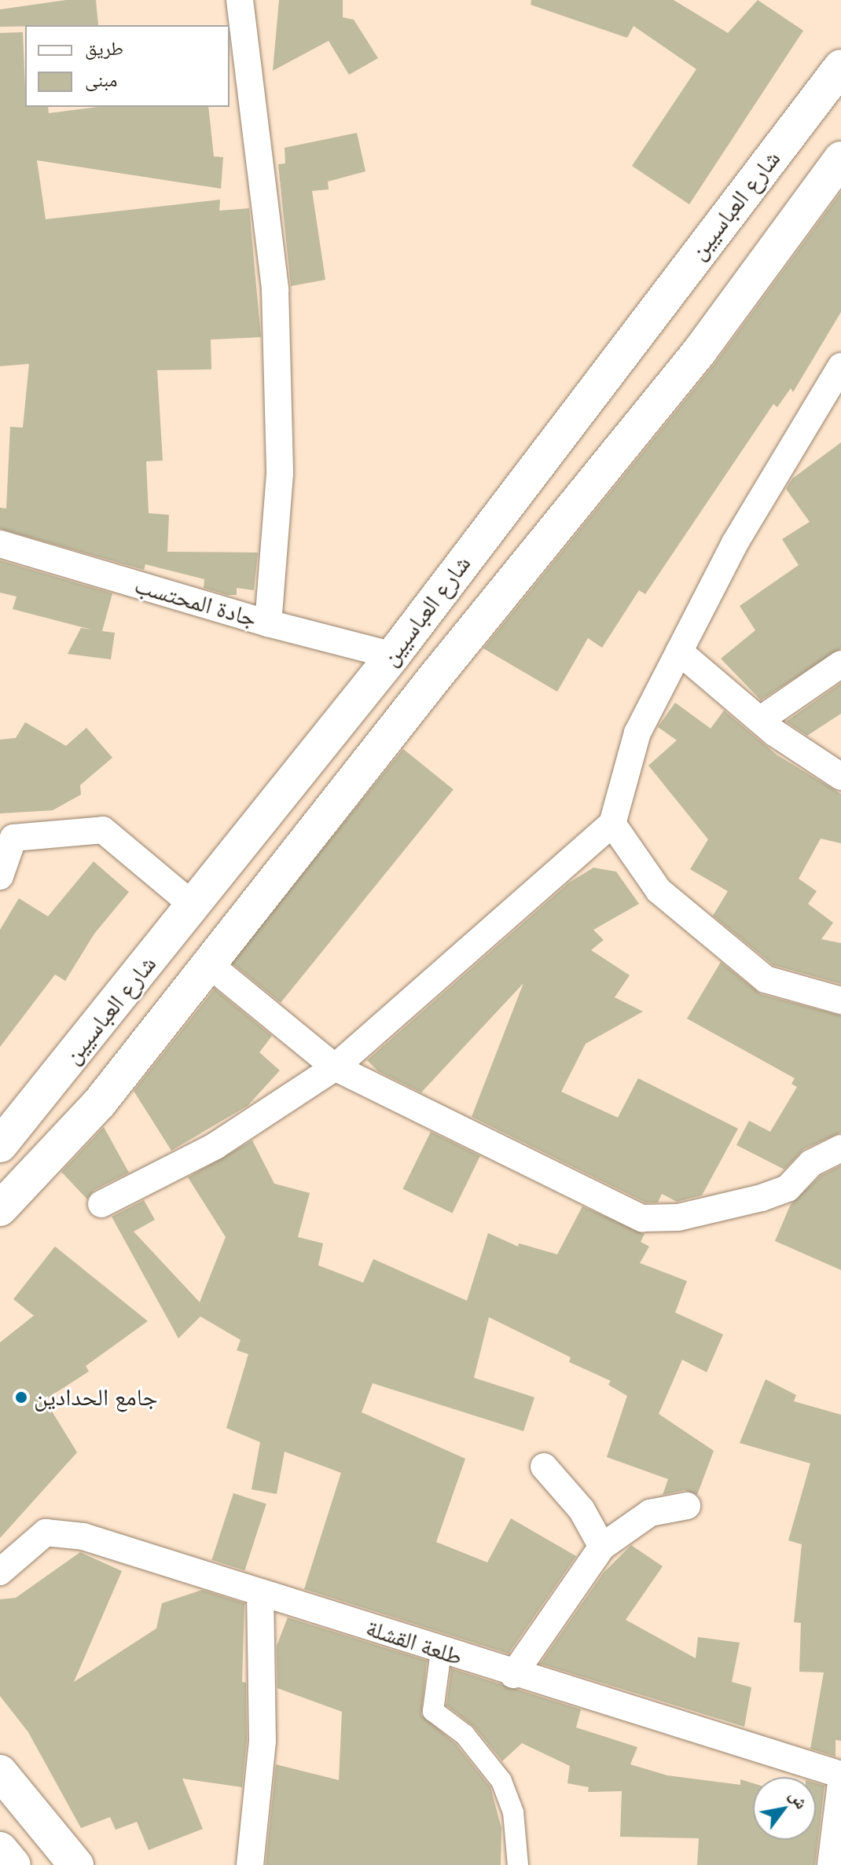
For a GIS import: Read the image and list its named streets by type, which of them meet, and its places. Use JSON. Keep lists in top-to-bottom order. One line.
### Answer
{"streets":{"main road":["شارع العباسيين"],"street":["جادة المحتسب","طلعة القشلة"]},"crossings":[["شارع العباسيين","جادة المحتسب"]],"places":["جامع الحدادين"],"legend":["طريق","مبنى"],"north":"top right"}
